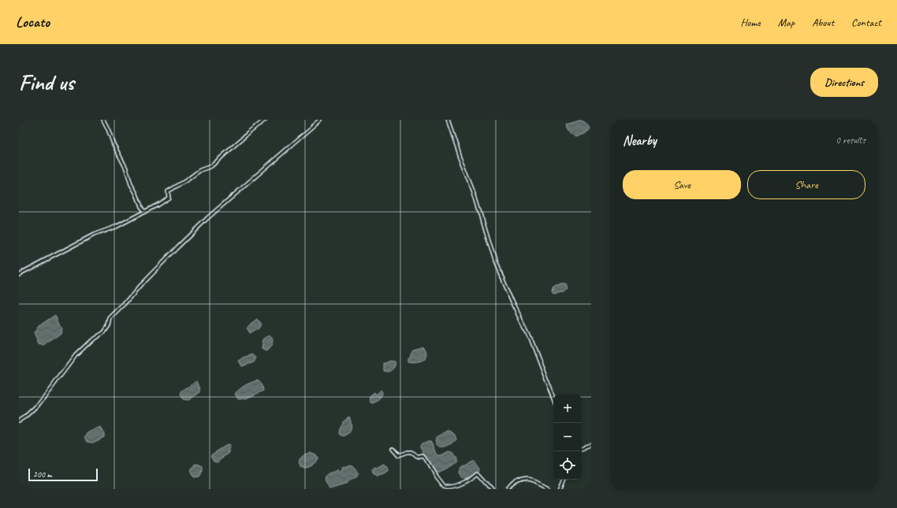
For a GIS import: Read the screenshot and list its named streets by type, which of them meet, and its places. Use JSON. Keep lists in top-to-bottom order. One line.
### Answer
{"scale_bar":"200 m","page":{"header":"Locato","nav":["Home","Map","About","Contact"],"buttons":["Directions",["Save","Share"]],"title":"Find us","heading":["Nearby","0 results"],"map_buttons":["+","−"],"scale":"200 m"}}
